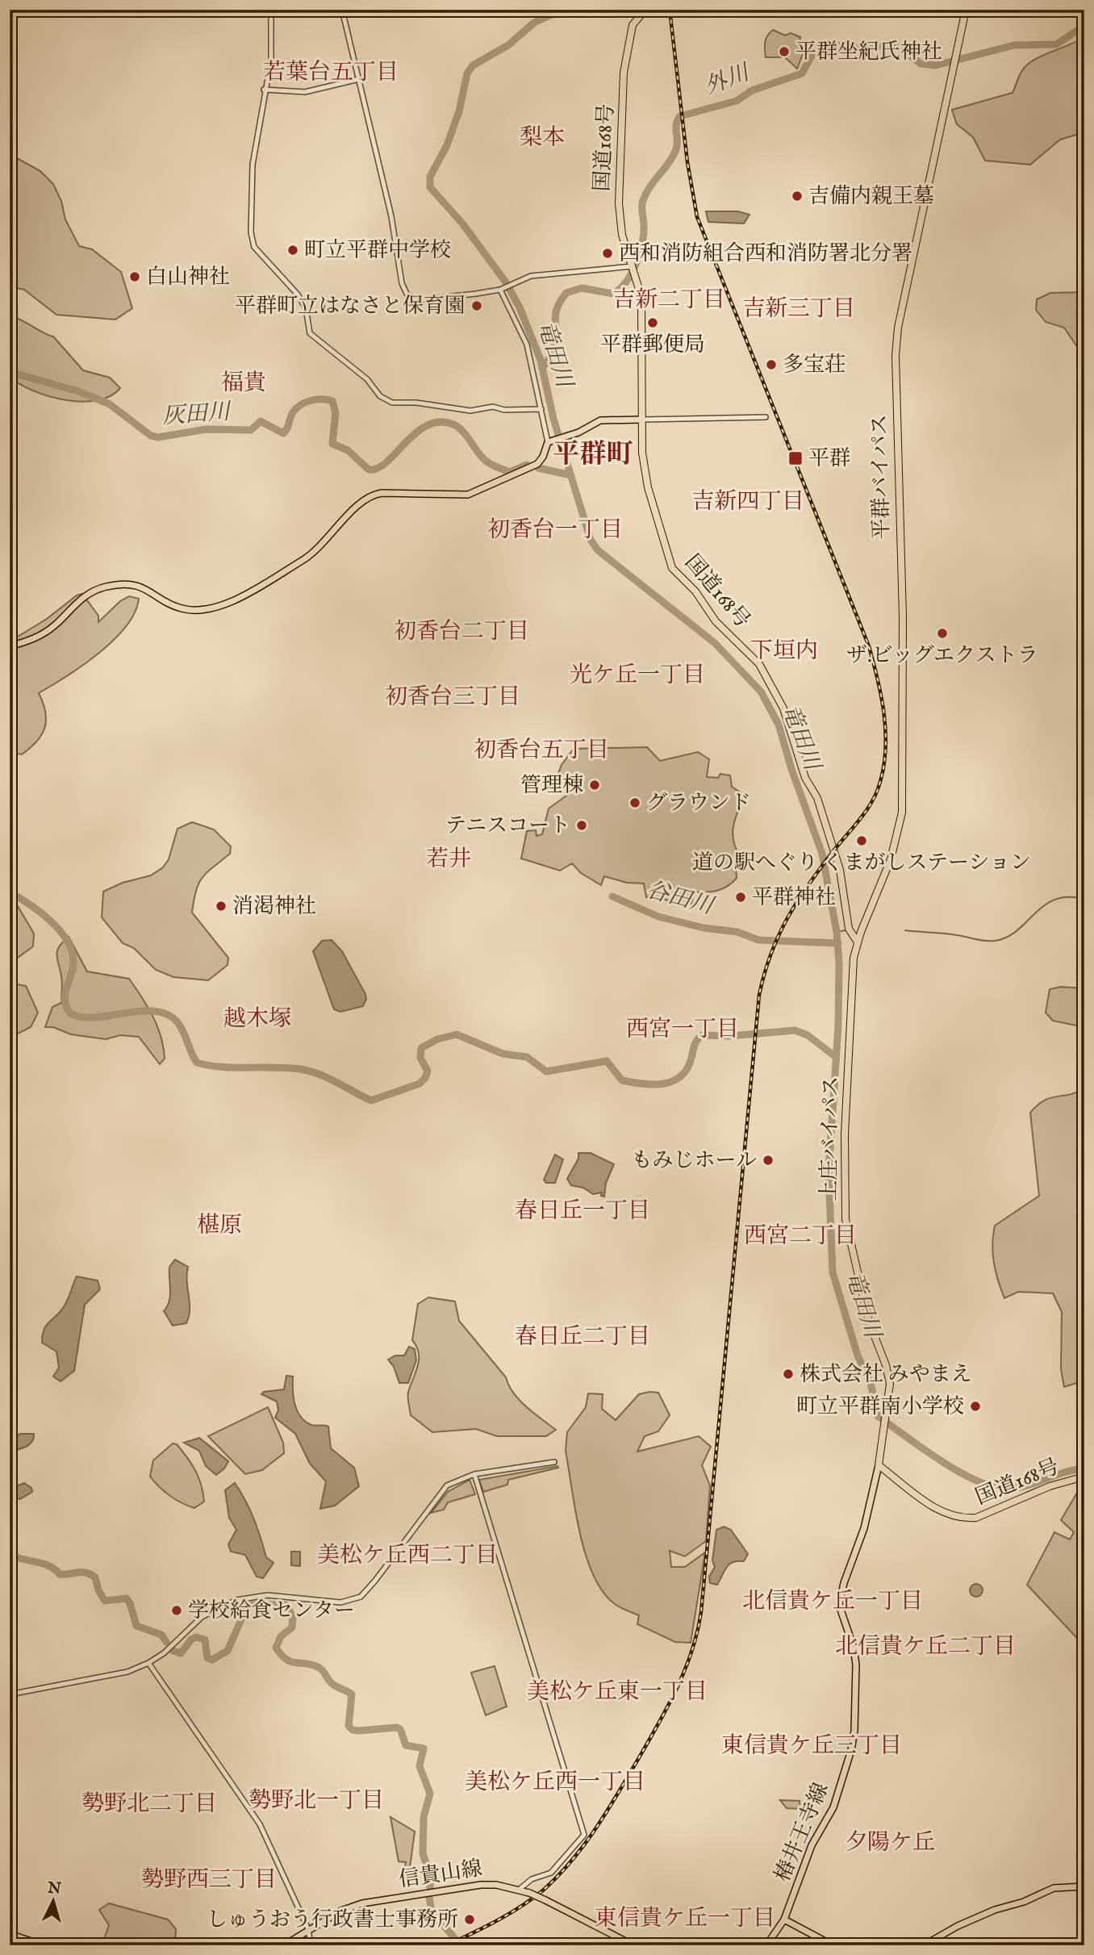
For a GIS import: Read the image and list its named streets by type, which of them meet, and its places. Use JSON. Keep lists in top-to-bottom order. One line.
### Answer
{"streets":{"highway":["国道168号","平群バイパス","上庄バイパス"],"main road":["椿井王寺線","信貴山線"]},"crossings":[["国道168号","平群バイパス"],["国道168号","上庄バイパス"],["国道168号","椿井王寺線"],["平群バイパス","上庄バイパス"],["上庄バイパス","椿井王寺線"]],"districts":["若葉台五丁目","梨本","吉新二丁目","吉新三丁目","福貴","平群町","吉新四丁目","初香台一丁目","初香台二丁目","下垣内","光ケ丘一丁目","初香台三丁目","初香台五丁目","若井","越木塚","西宮一丁目","春日丘一丁目","椹原","西宮二丁目","春日丘二丁目","美松ケ丘西二丁目","北信貴ケ丘一丁目","北信貴ケ丘二丁目","美松ケ丘東一丁目","東信貴ケ丘三丁目","美松ケ丘西一丁目","勢野北一丁目","勢野北二丁目","夕陽ケ丘","勢野西三丁目","東信貴ケ丘一丁目"],"water":["外川","竜田川","灰田川","谷田川"],"places":{"other":["平群坐紀氏神社","吉備内親王墓","町立平群中学校","西和消防組合西和消防署北分署","白山神社","平群町立はなさと保育園","平群郵便局","多宝荘","ザ.ビッグエクストラ","管理棟","グラウンド","テニスコート","道の駅へぐり くまがしステーション","平群神社","消渇神社","もみじホール","株式会社 みやまえ","町立平群南小学校","学校給食センター","しゅうおう行政書士事務所"],"transit":["平群"]},"north":"top"}
